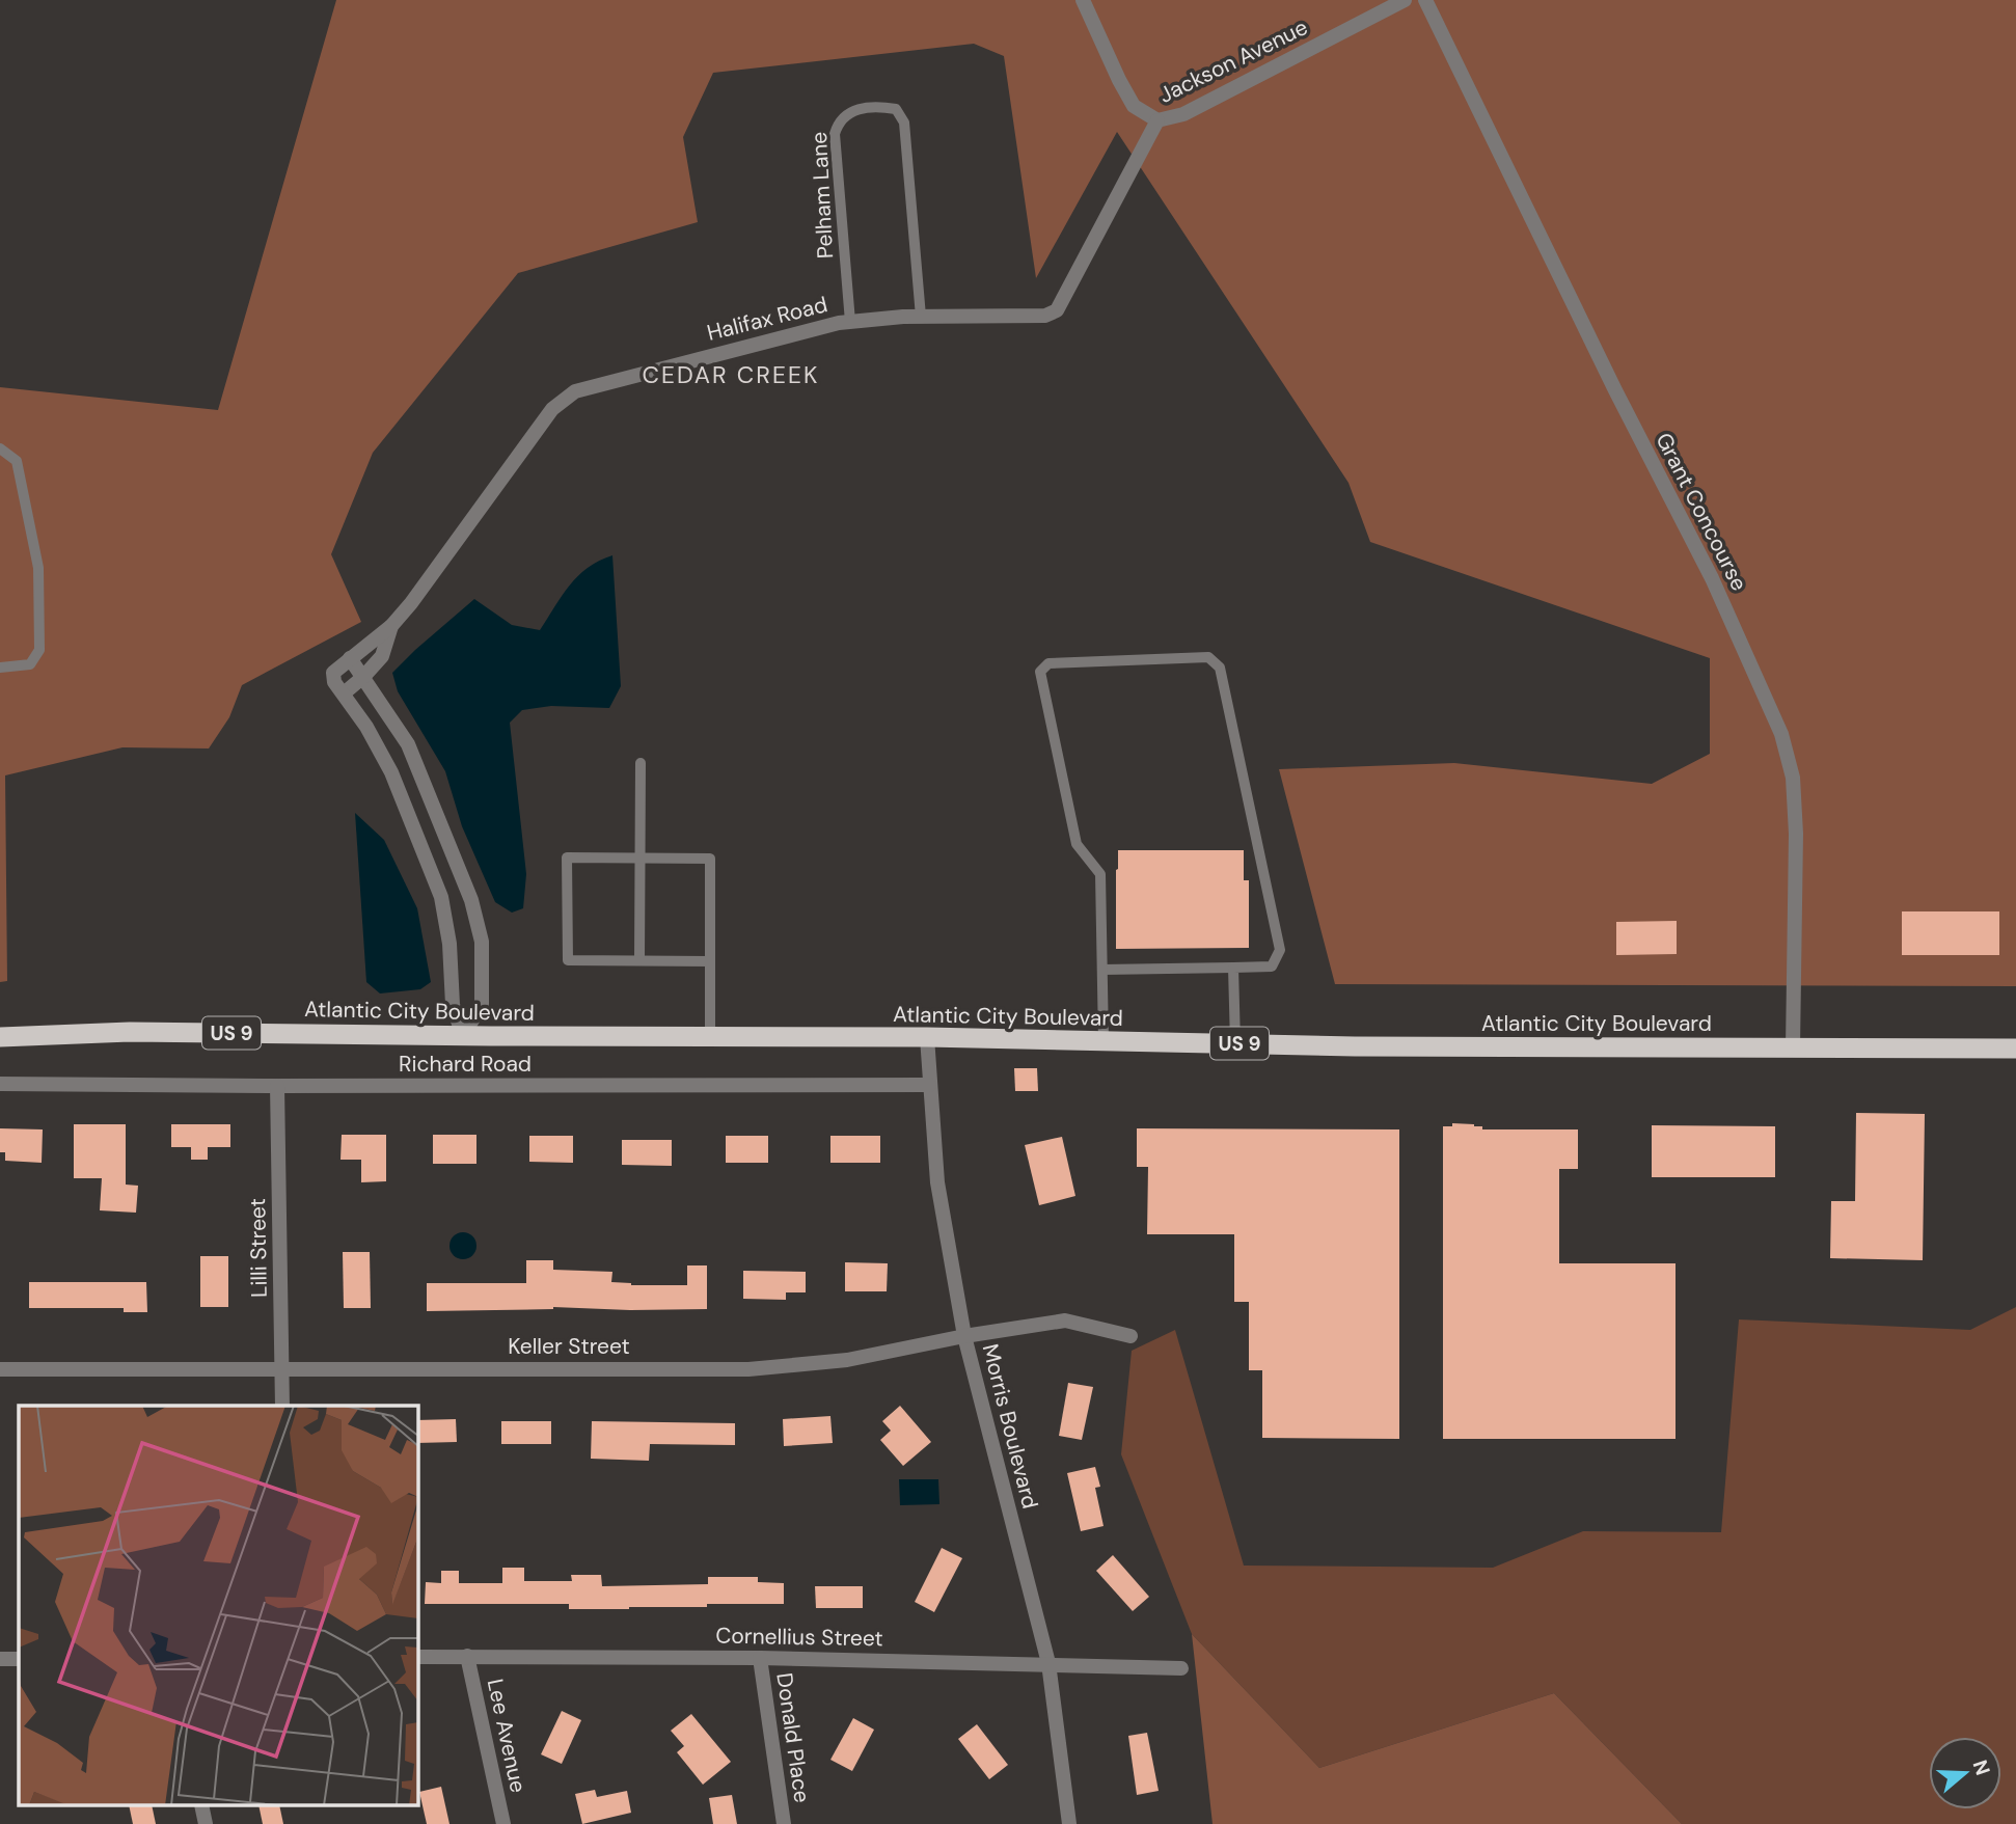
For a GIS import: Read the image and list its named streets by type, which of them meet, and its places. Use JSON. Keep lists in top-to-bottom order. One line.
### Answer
{"streets":{"highway":["Atlantic City Boulevard","US 9"],"street":["Jackson Avenue","Halifax Road","Grant Concourse","Richard Road","Lilli Street","Keller Street","Morris Boulevard","Cornellius Street","Lee Avenue","Donald Place"],"lane":["Pelham Lane"]},"crossings":[["Jackson Avenue","Halifax Road"],["Pelham Lane","Halifax Road"],["Grant Concourse","Atlantic City Boulevard"],["Atlantic City Boulevard","Morris Boulevard"],["Richard Road","Lilli Street"],["Richard Road","Morris Boulevard"],["Lilli Street","Keller Street"],["Keller Street","Morris Boulevard"],["Morris Boulevard","Cornellius Street"],["Cornellius Street","Lee Avenue"],["Cornellius Street","Donald Place"]],"districts":["CEDAR CREEK"],"north":"right"}
